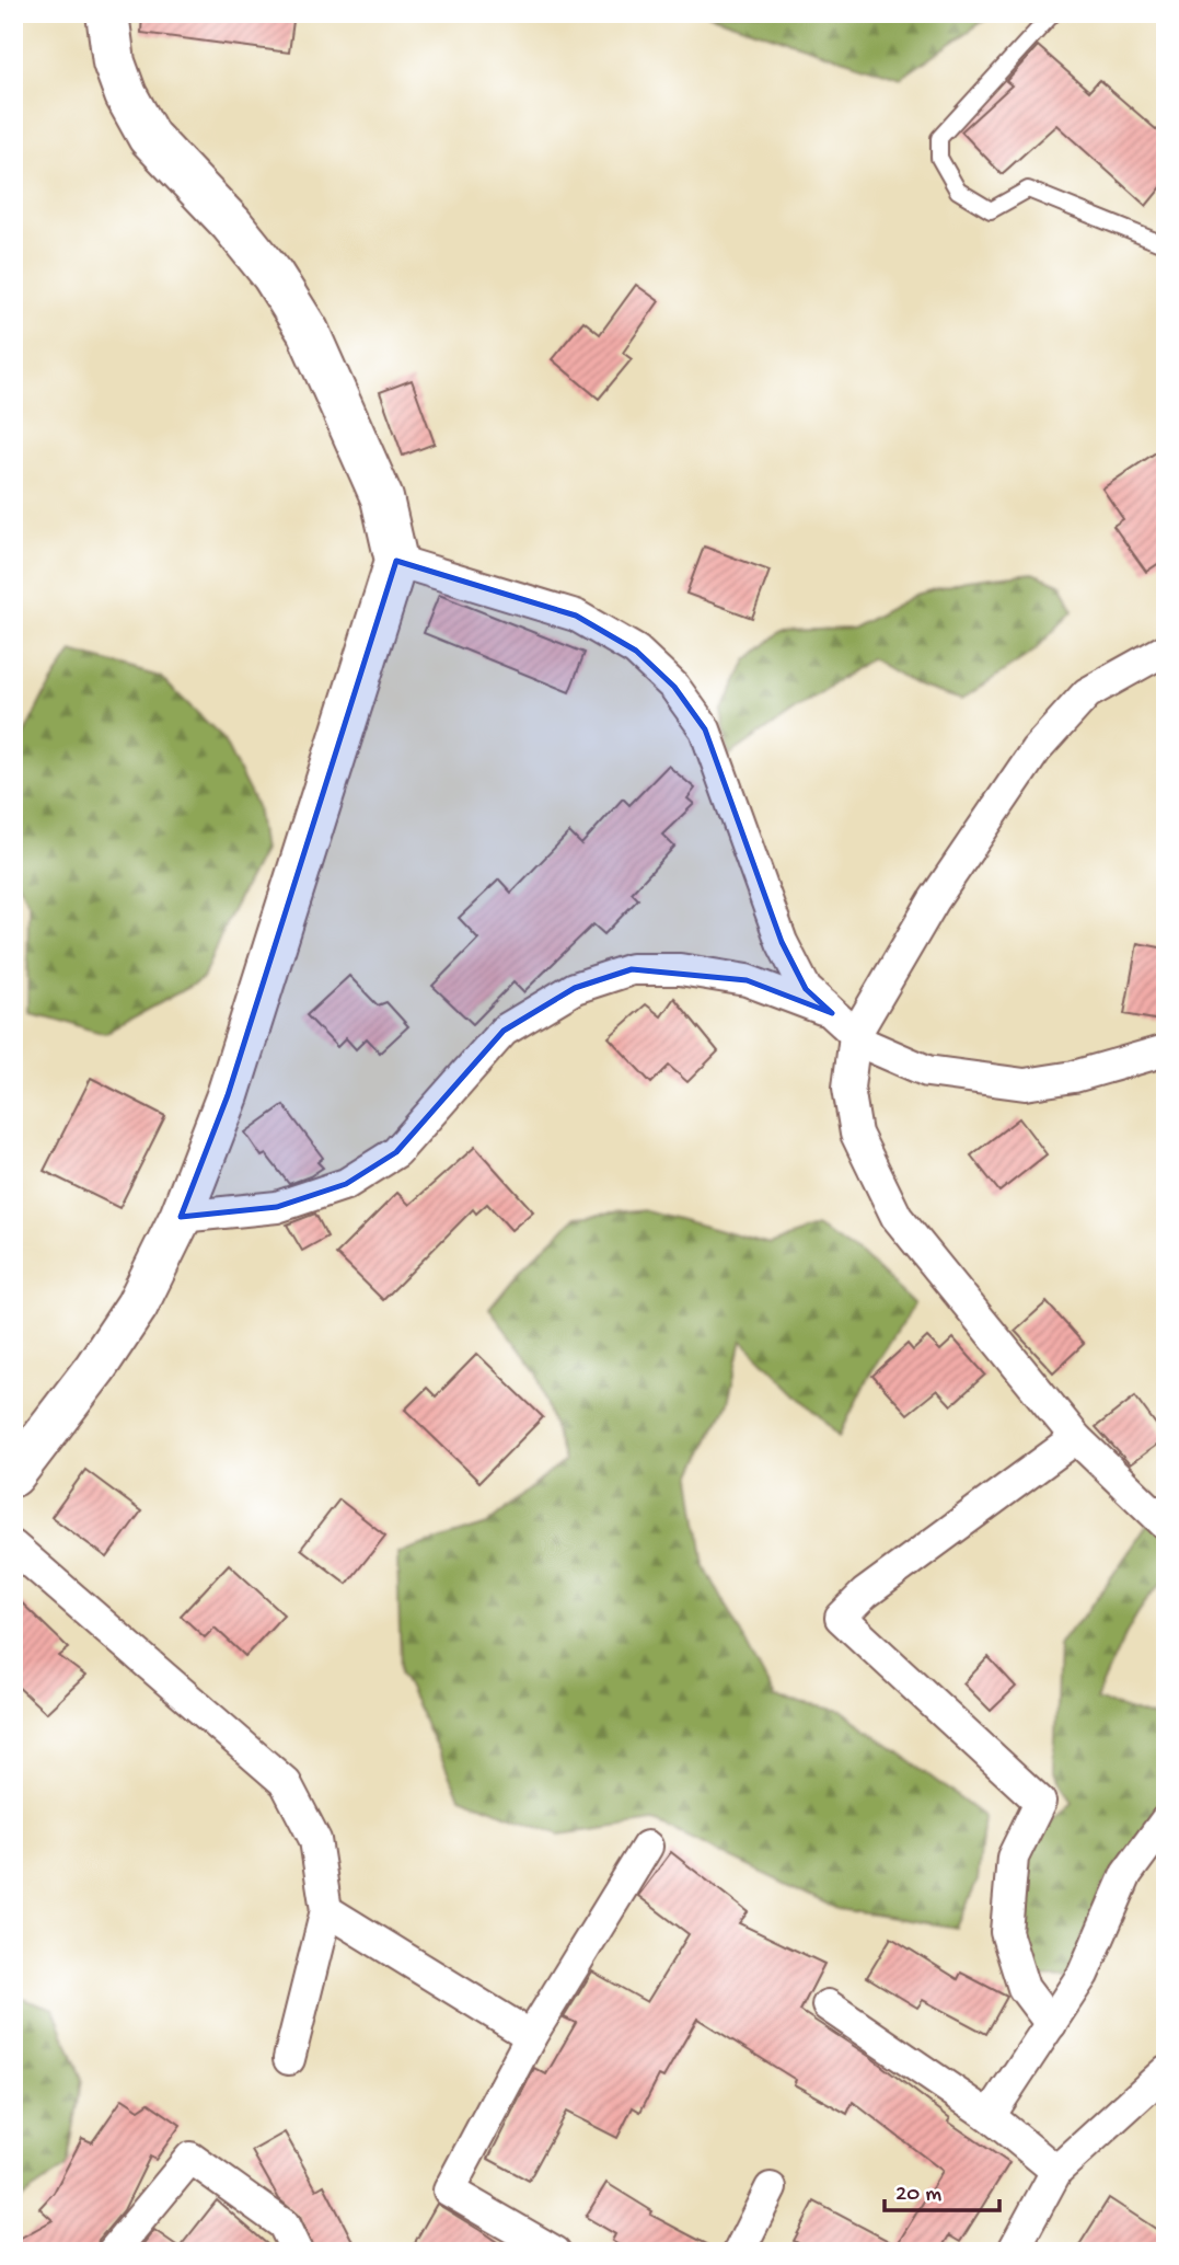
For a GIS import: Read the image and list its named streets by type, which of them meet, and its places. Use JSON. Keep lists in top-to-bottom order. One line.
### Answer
{"scale_bar":"20 m"}
